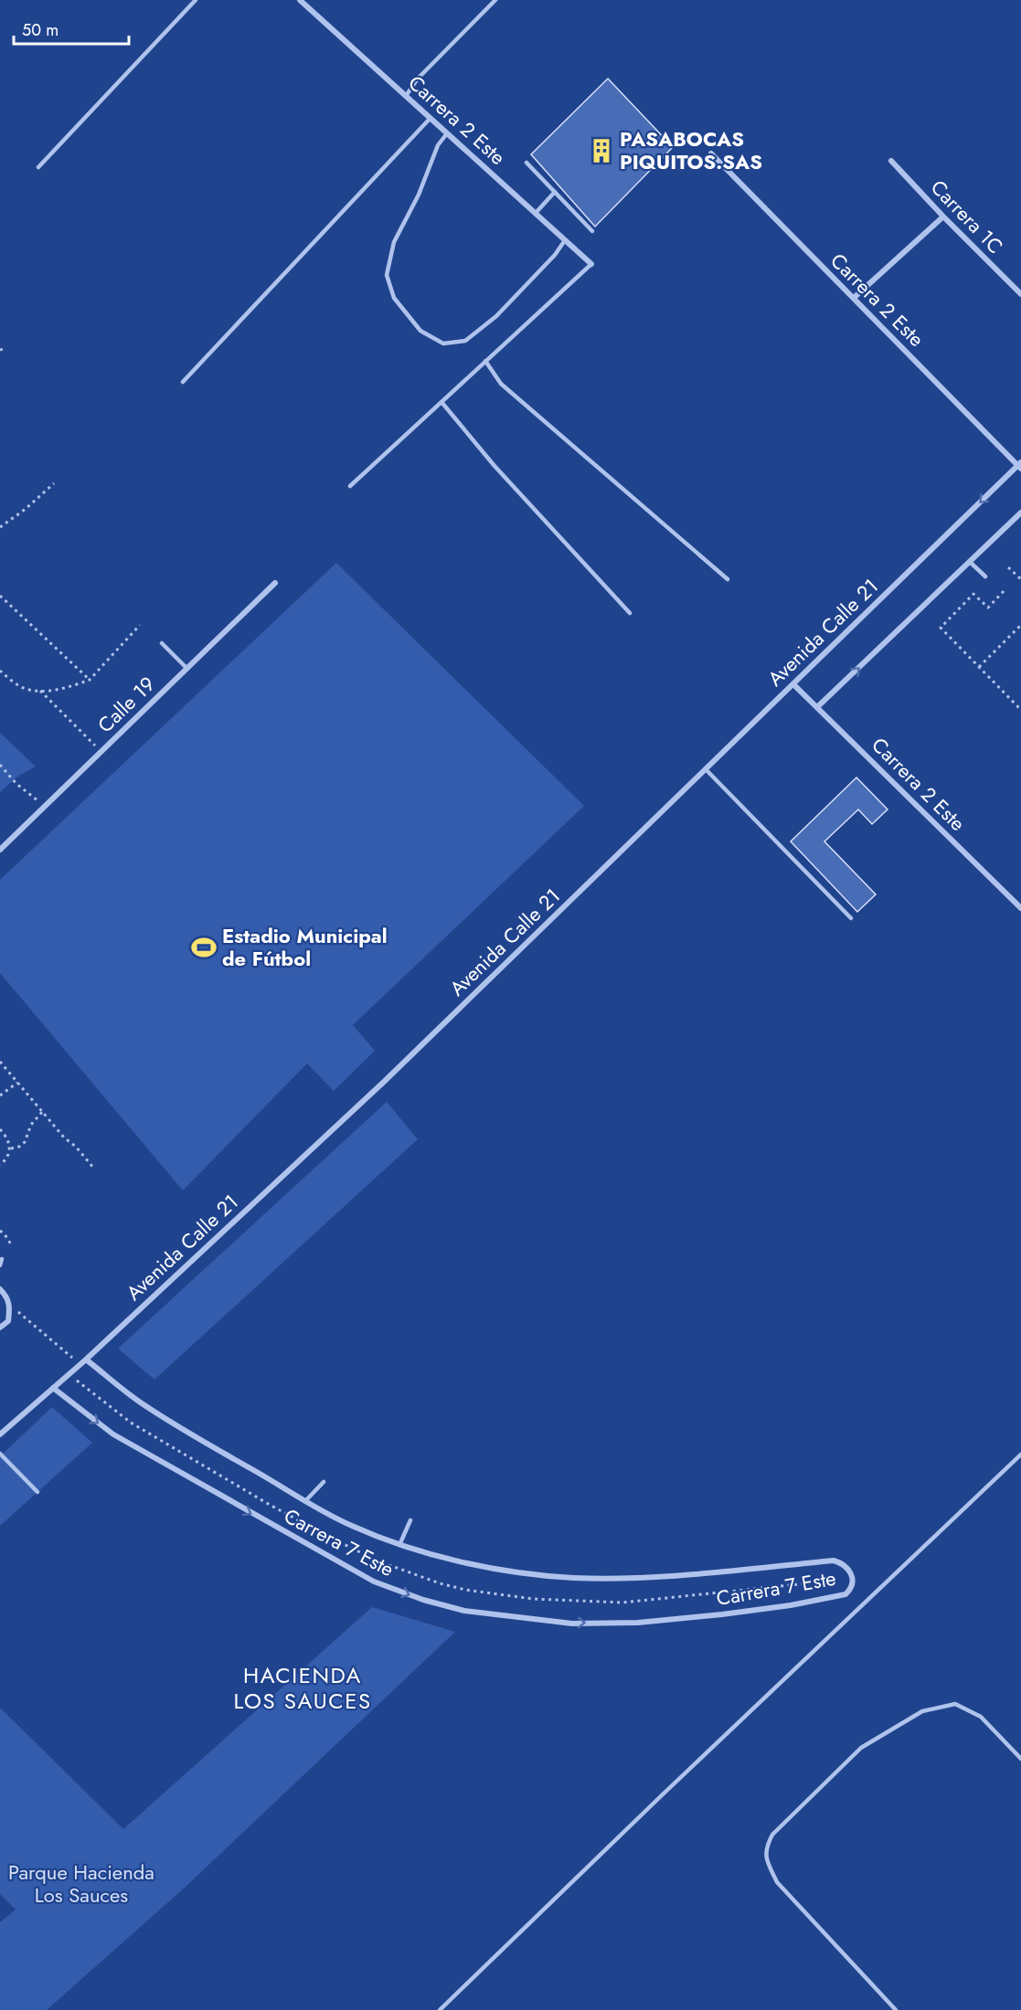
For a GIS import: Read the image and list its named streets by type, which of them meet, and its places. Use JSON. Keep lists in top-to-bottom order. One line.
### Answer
{"streets":{"street":["Carrera 2 Este","Carrera 1C","Avenida Calle 21","Calle 19","Carrera 7 Este"]},"crossings":[["Carrera 2 Este","Avenida Calle 21"],["Avenida Calle 21","Carrera 7 Este"]],"districts":["HACIENDA LOS SAUCES"],"parks":["Parque Hacienda Los Sauces"],"places":{"building":["PASABOCAS PIQUITOS.SAS"],"sports":["Estadio Municipal de Fútbol"]},"scale_bar":"50 m"}
